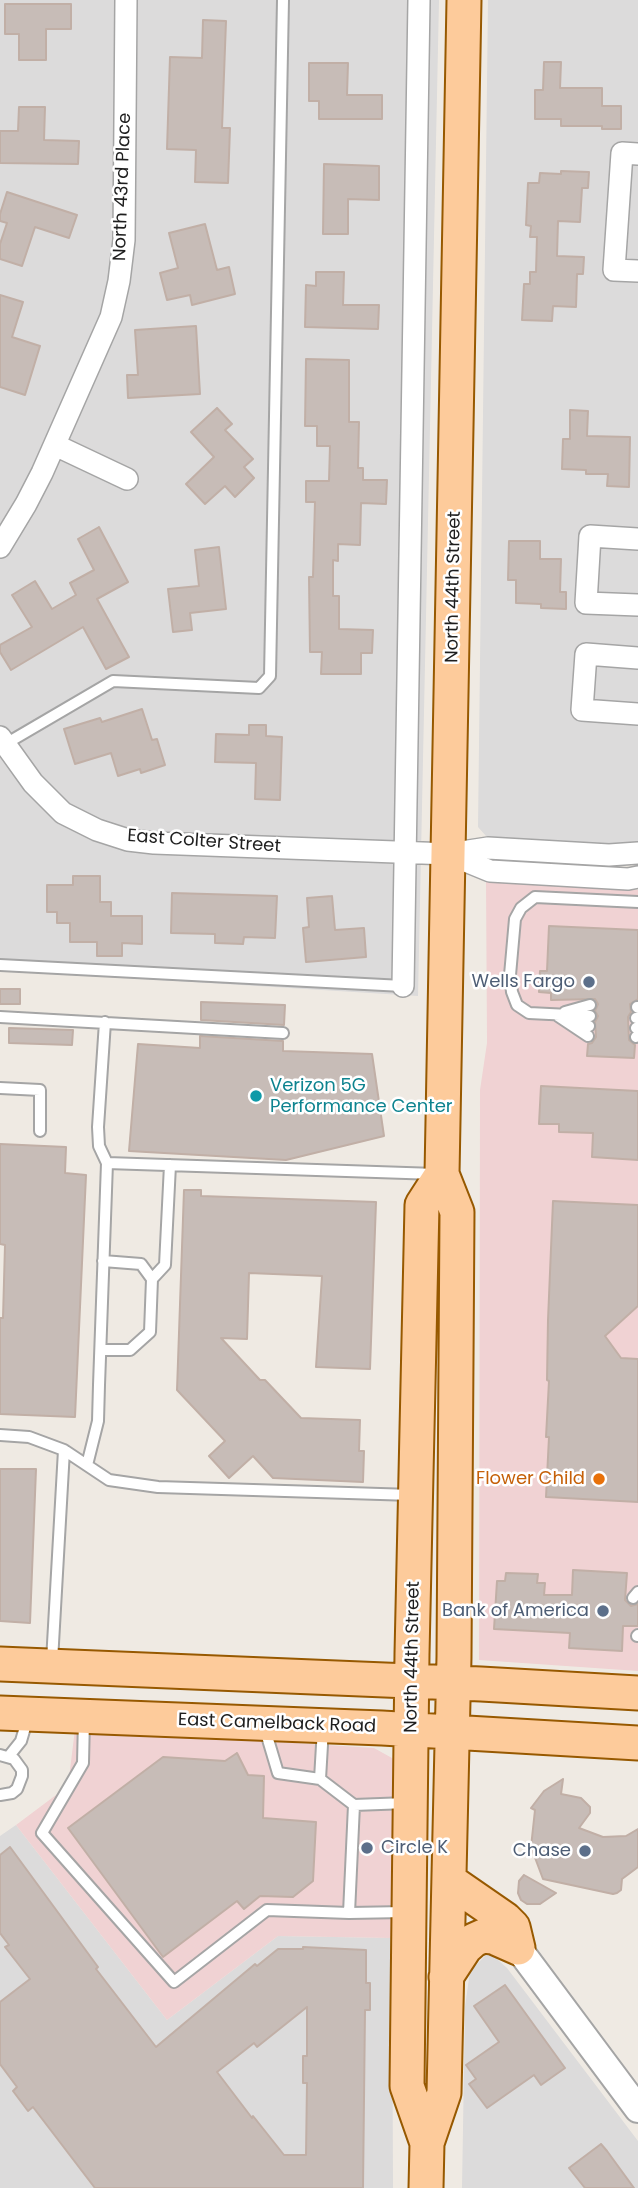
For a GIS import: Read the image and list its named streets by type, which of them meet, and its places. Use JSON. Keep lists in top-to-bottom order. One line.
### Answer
{"streets":{"main road":["North 44th Street","East Camelback Road"],"street":["North 43rd Place","East Colter Street"]},"crossings":[["North 44th Street","East Colter Street"],["North 44th Street","East Camelback Road"]],"places":["Wells Fargo","Verizon 5G Performance Center","Flower Child","Bank of America","Circle K","Chase"]}
